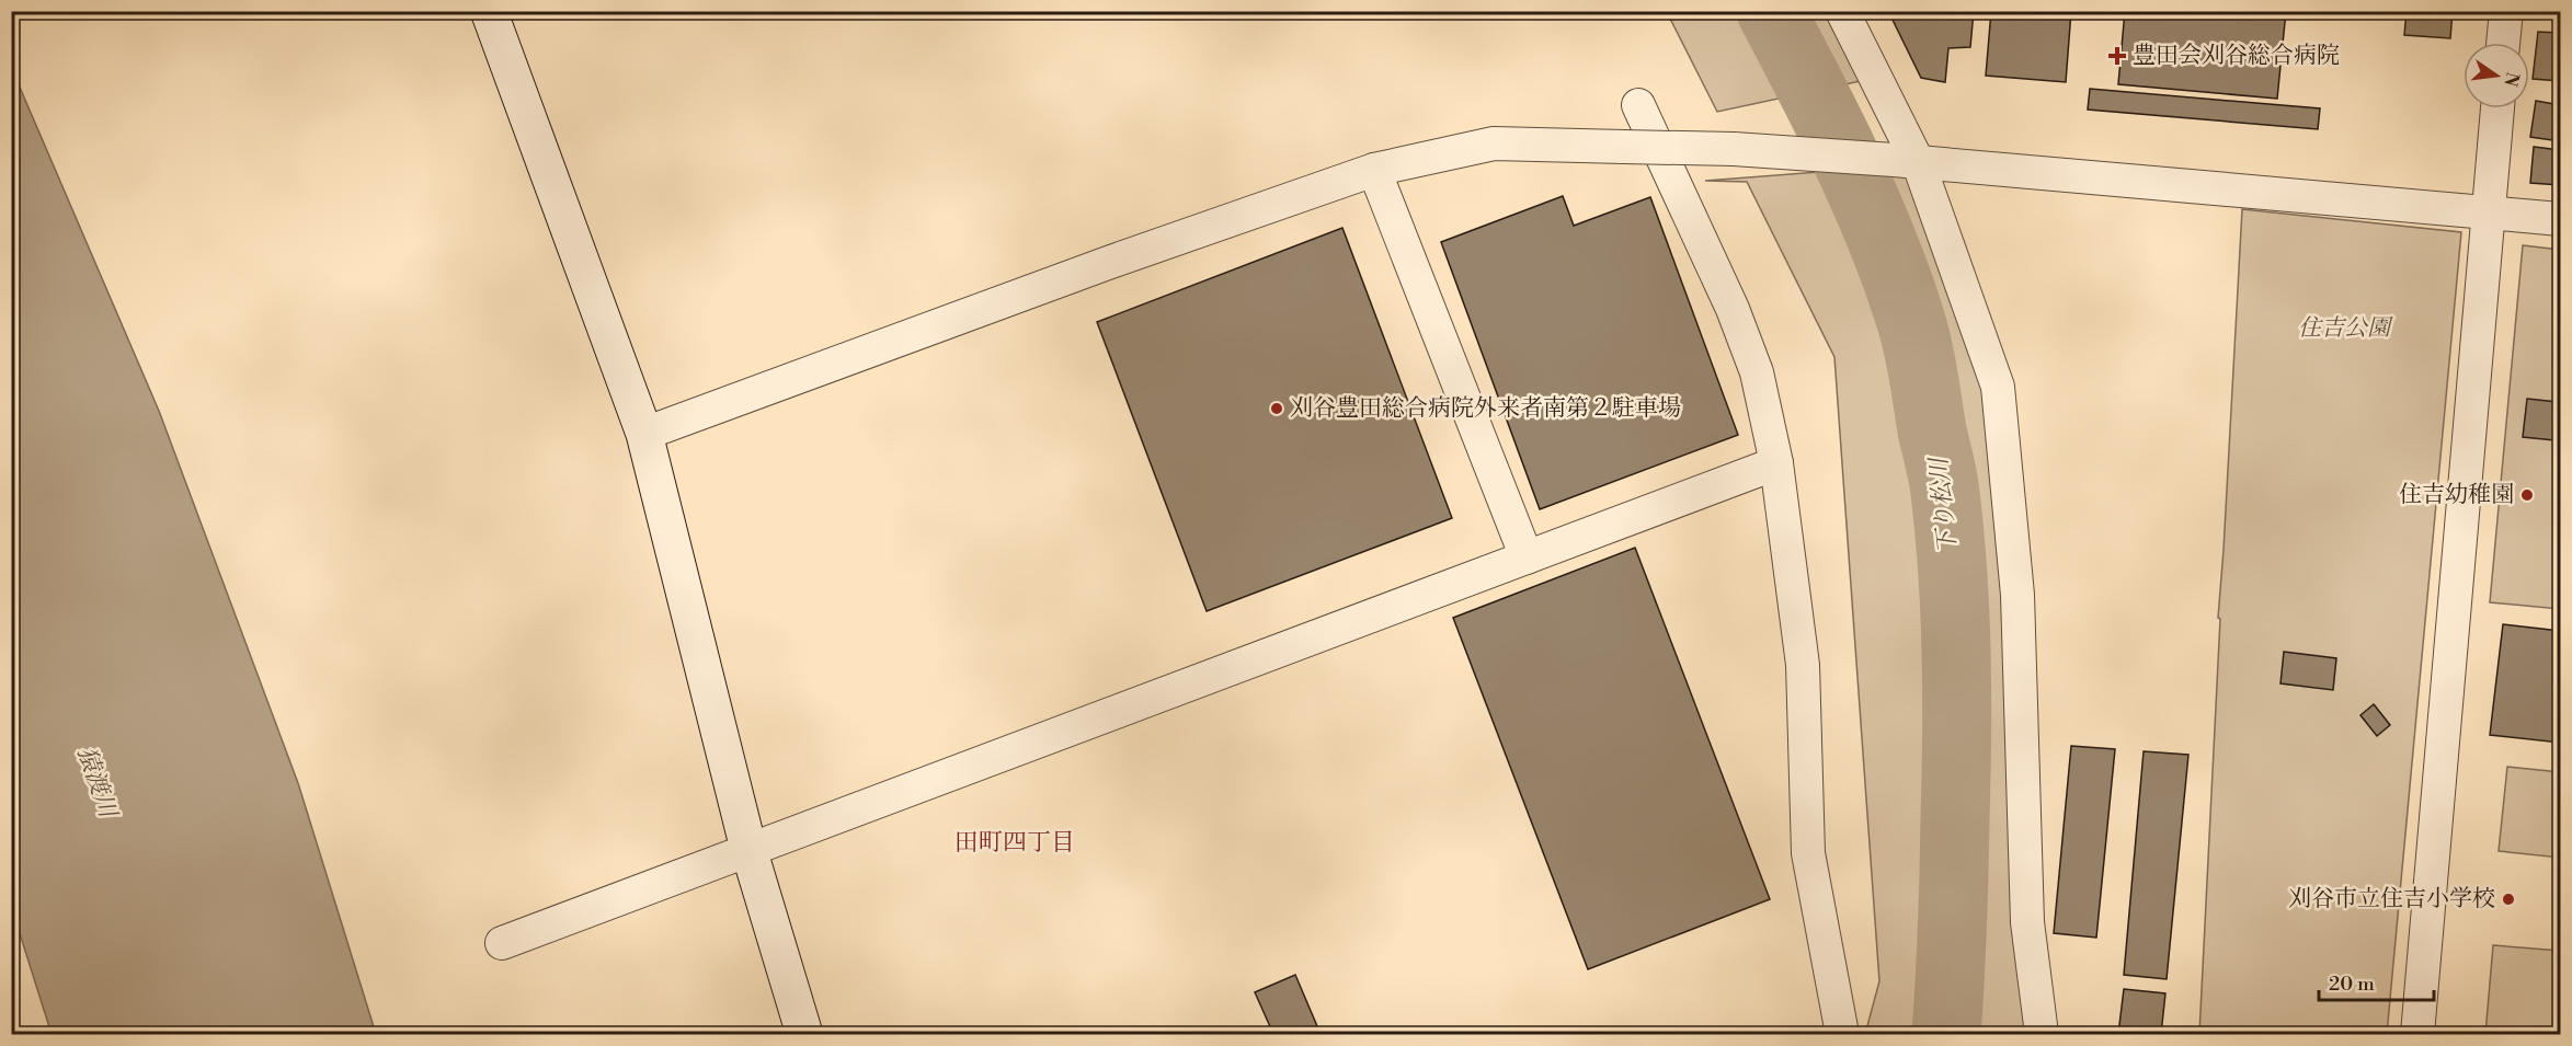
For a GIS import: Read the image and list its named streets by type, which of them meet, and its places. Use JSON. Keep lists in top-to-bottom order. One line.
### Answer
{"districts":["田町四丁目"],"water":["下り松川","猿渡川"],"parks":["住吉公園"],"places":{"health":["豊田会刈谷総合病院"],"other":["刈谷豊田総合病院外来者南第２駐車場","住吉幼稚園","刈谷市立住吉小学校"]},"scale_bar":"20 m","north":"right"}
